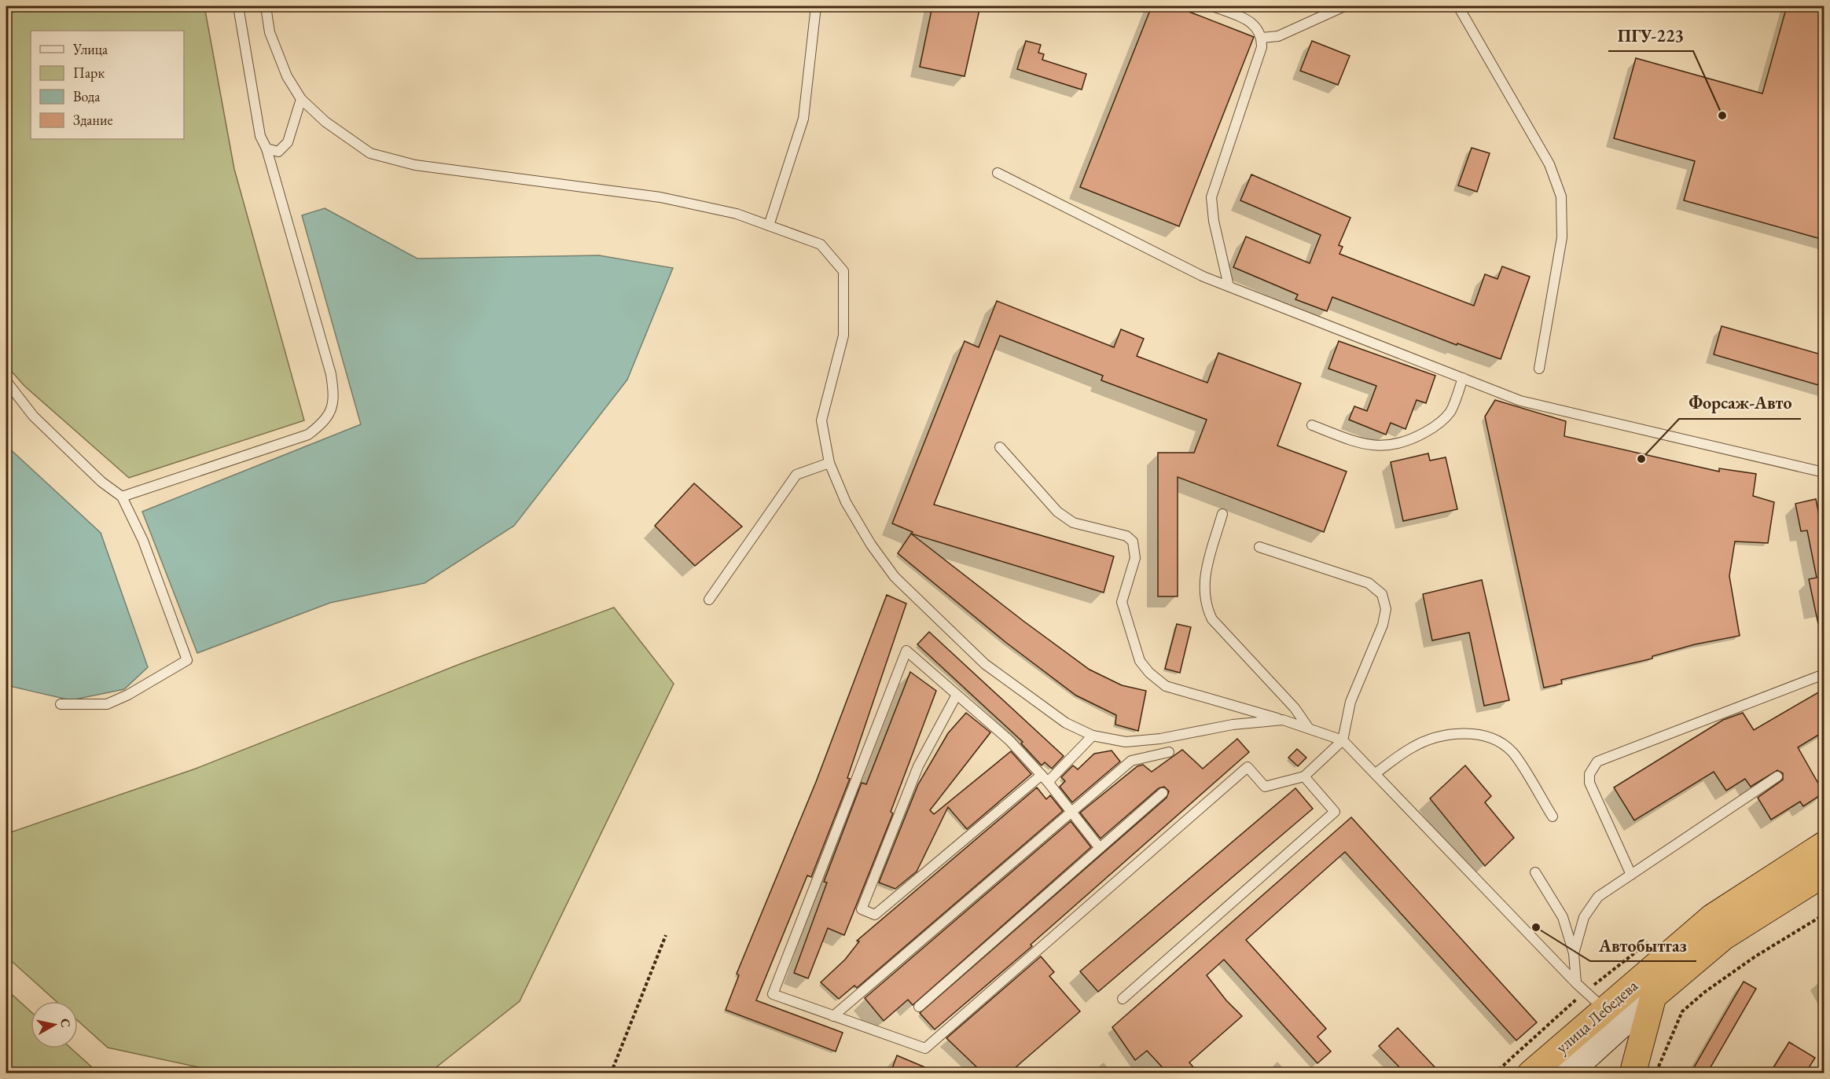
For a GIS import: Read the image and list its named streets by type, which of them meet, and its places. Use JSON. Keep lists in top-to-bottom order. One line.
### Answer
{"streets":{"highway":["улица Лебедева"]},"places":["ПГУ-223","Форсаж-Авто","Автобытгаз"],"legend":["Улица","Парк","Вода","Здание"],"north":"right"}
